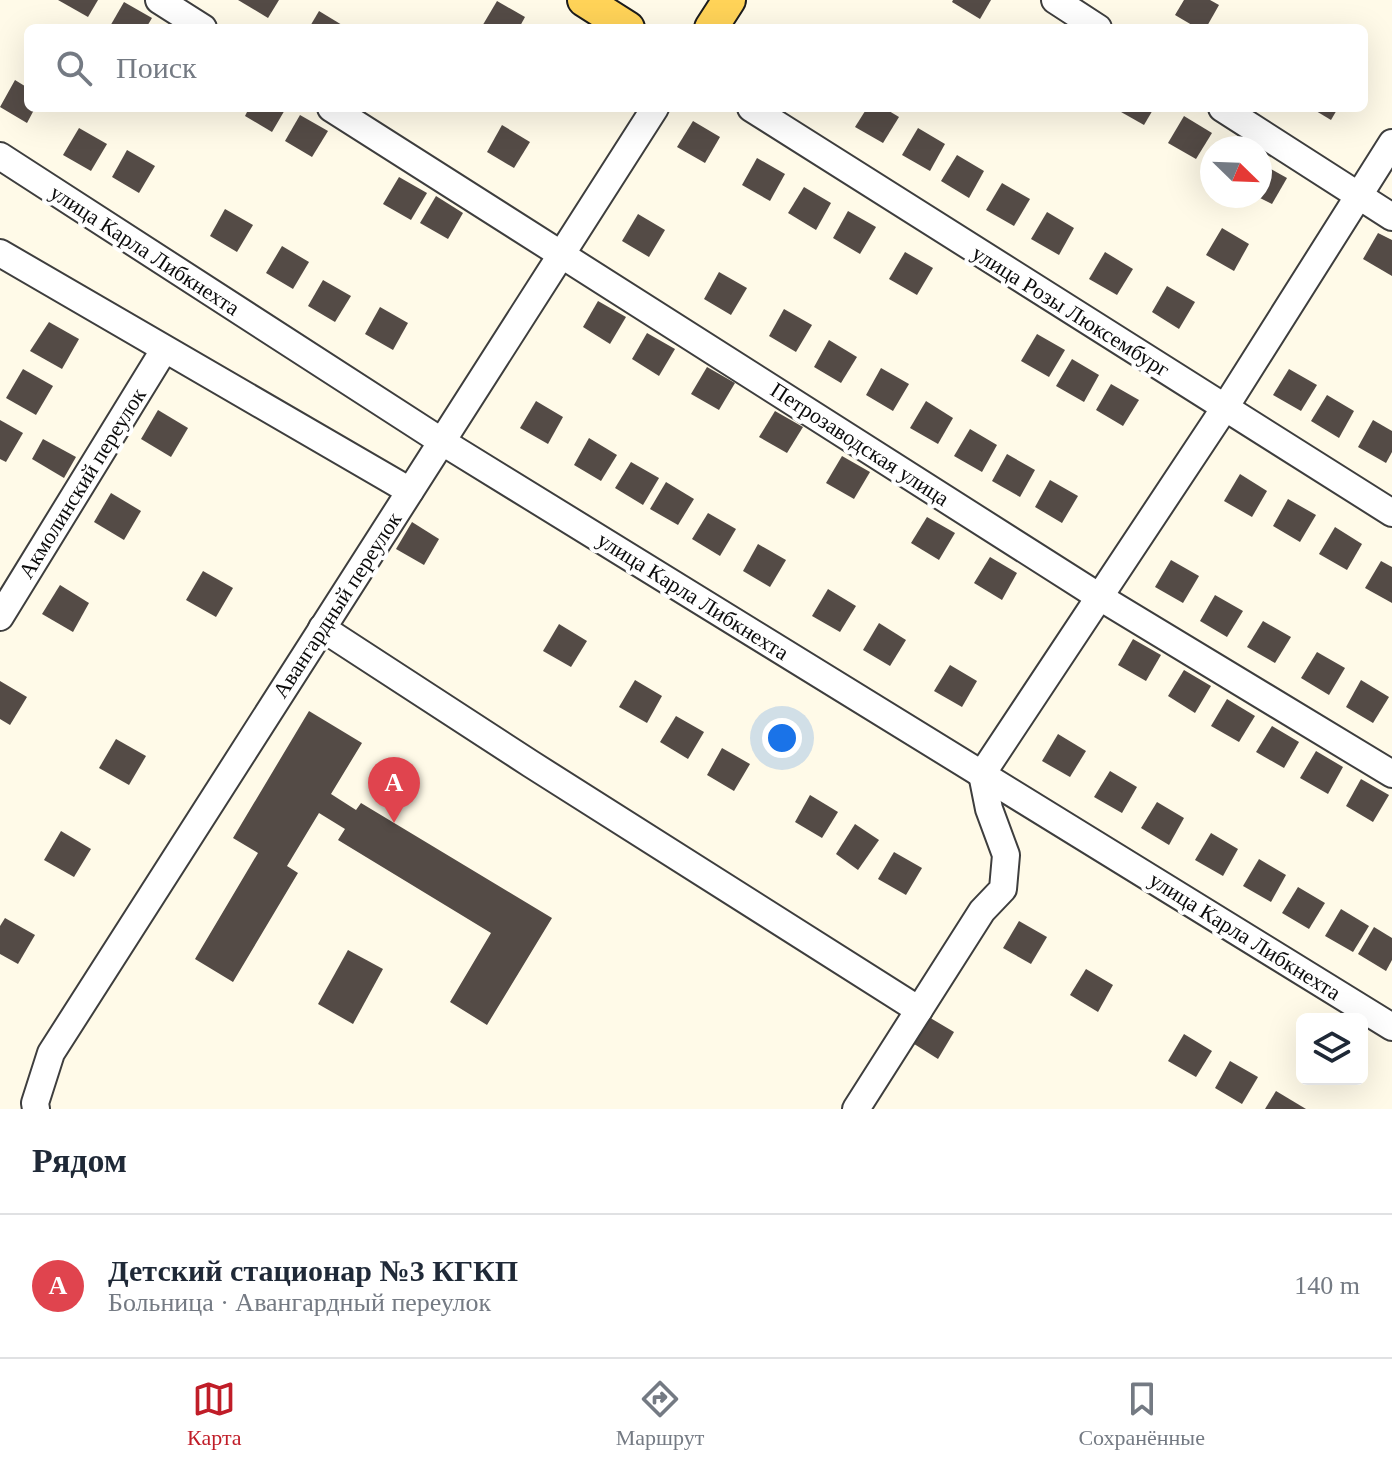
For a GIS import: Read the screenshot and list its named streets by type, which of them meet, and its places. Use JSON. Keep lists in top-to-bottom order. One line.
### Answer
{"streets":{"street":["улица Карла Либкнехта","улица Розы Люксембург","Петрозаводская улица","Акмолинский переулок","Авангардный переулок"]},"crossings":[["улица Карла Либкнехта","Авангардный переулок"],["Петрозаводская улица","Авангардный переулок"]],"north":"bottom right","page":{"search":"Поиск","pins":"A","heading":"Рядом","list":[{"mark":"A","name":"Детский стационар №3 КГКП","note":"Больница · Авангардный переулок","value":"140 m"}],"nav":["Карта","Маршрут","Сохранённые"]}}
